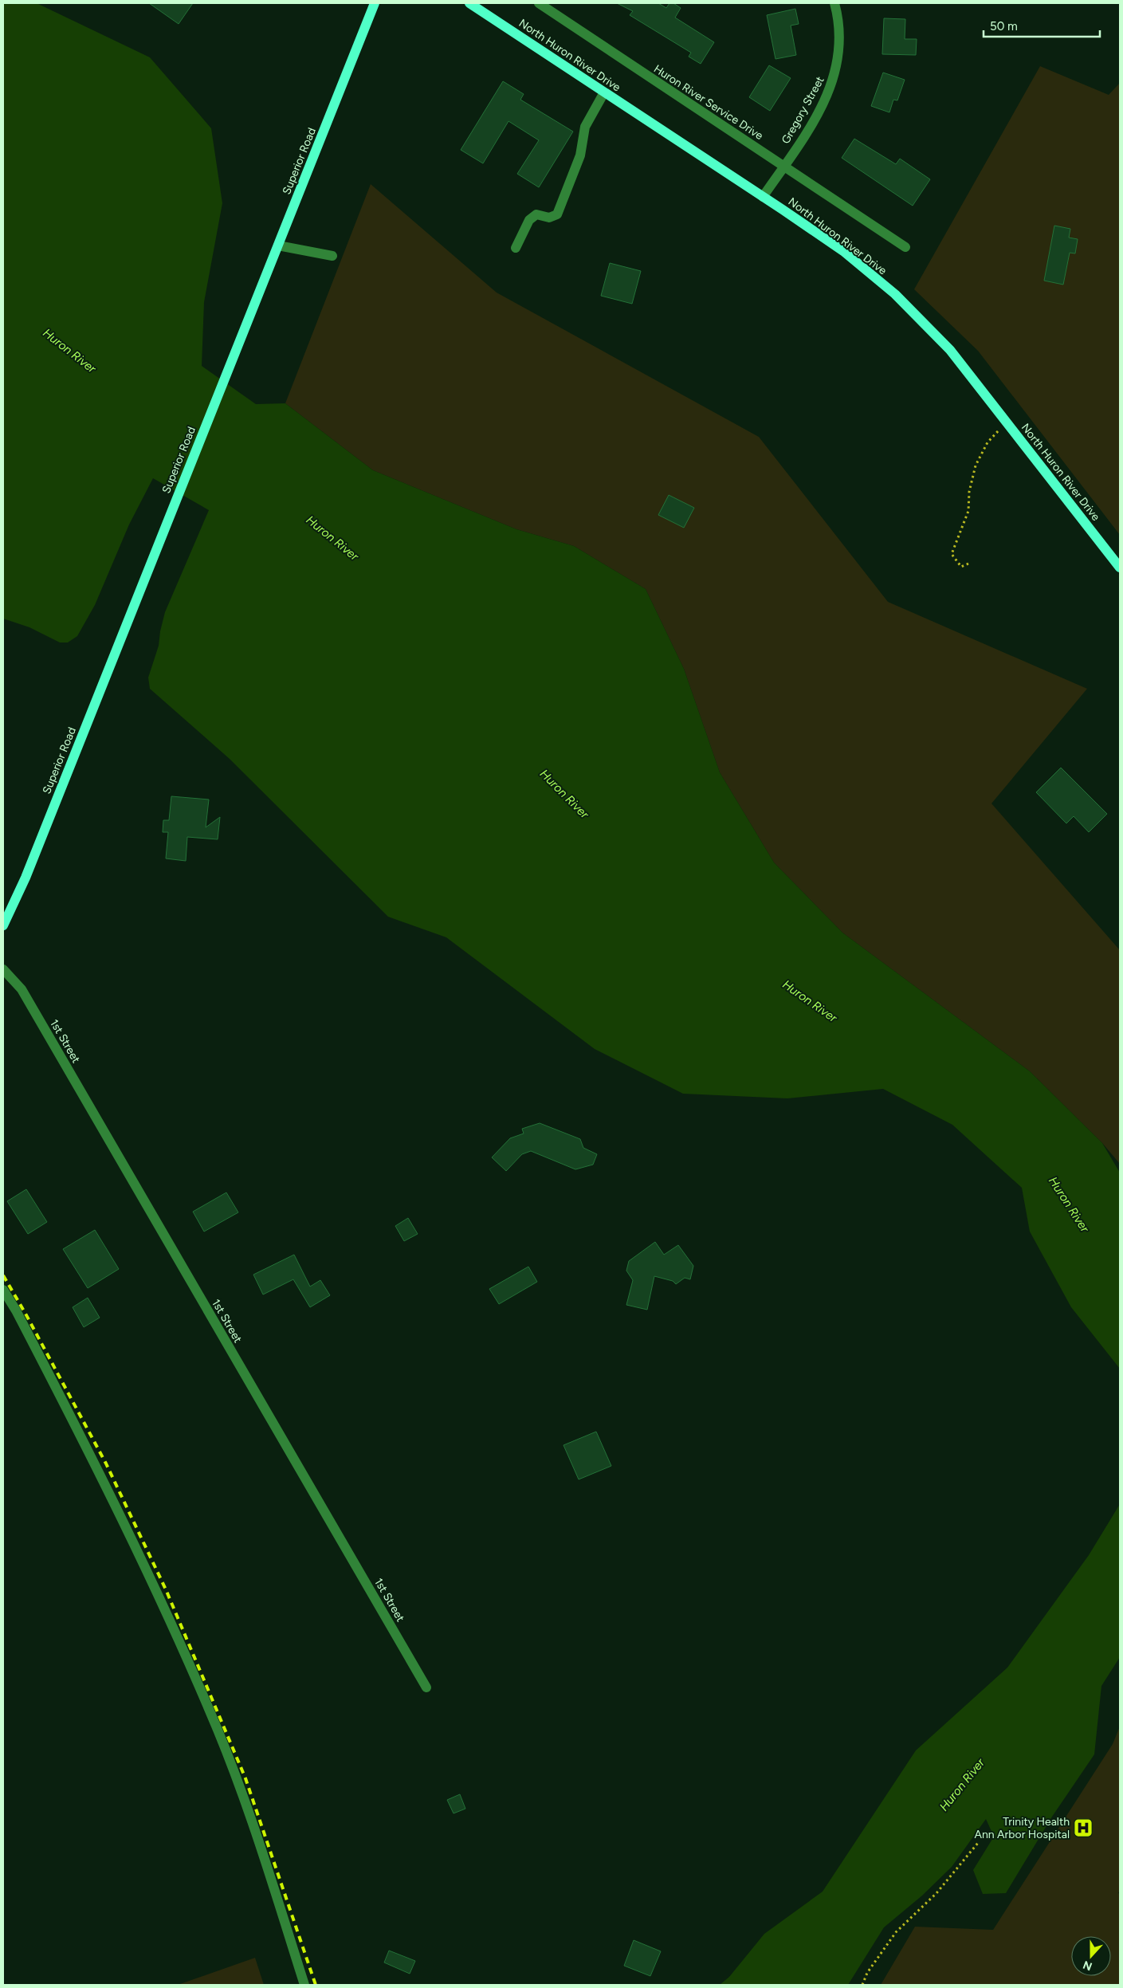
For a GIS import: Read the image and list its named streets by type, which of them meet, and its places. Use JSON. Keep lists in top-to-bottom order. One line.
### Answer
{"streets":{"main road":["North Huron River Drive","Superior Road"],"street":["Huron River Service Drive","Gregory Street","1st Street"]},"crossings":[["North Huron River Drive","Gregory Street"],["Huron River Service Drive","Gregory Street"]],"water":["Huron River"],"places":{"hospital":["Trinity Health Ann Arbor Hospital"]},"scale_bar":"50 m","north":"bottom"}
